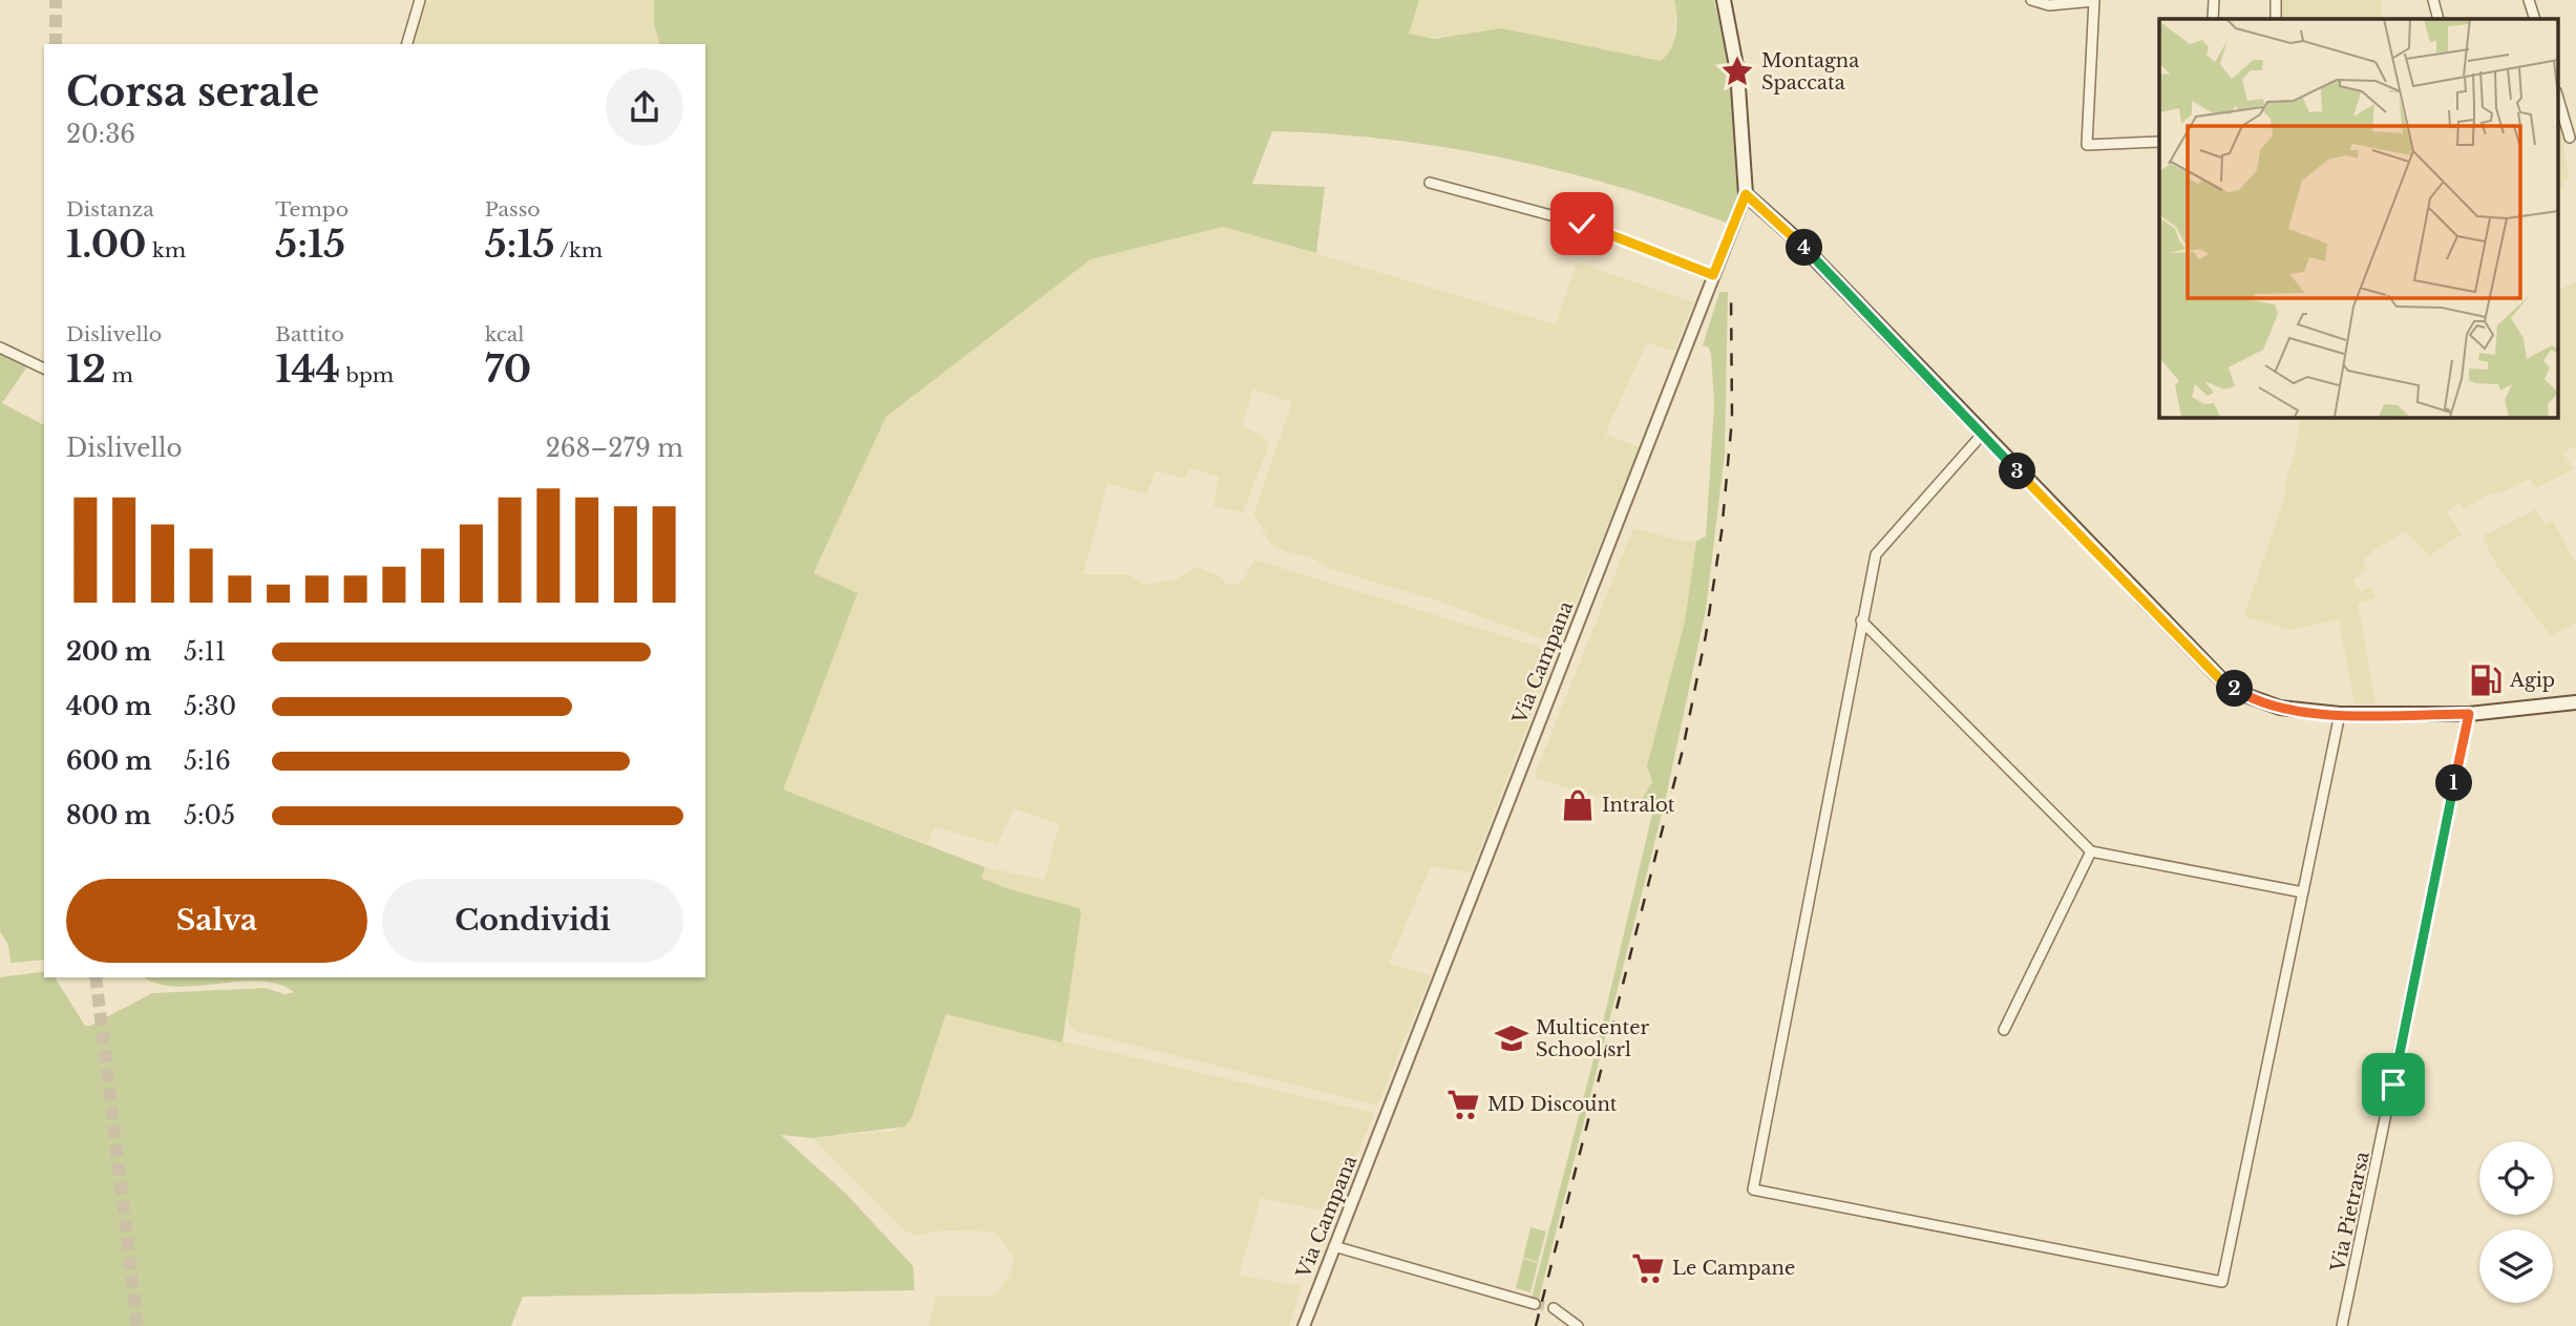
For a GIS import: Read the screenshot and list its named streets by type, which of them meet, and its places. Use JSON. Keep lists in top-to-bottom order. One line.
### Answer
{"streets":{"main road":["Via Campana"],"street":["Via Pietrarsa"]},"places":{"place":["Montagna Spaccata"],"fuel station":["Agip"],"shop":["Intralot"],"school or university":["Multicenter School srl"],"supermarket":["MD Discount","Le Campane"]},"page":{"heading":["Corsa serale","20:36"],"stats":[["Distanza","1.00 km"],["Tempo","5:15"],["Passo","5:15 /km"],["Dislivello","12 m"],["Battito","144 bpm"],["kcal","70"]],"pins":["4","3","2","1"],"chart":["Dislivello","268–279 m"],"list":[{"name":"200 m","note":"5:11"},{"name":"400 m","note":"5:30"},{"name":"600 m","note":"5:16"},{"name":"800 m","note":"5:05"}],"buttons":["Salva","Condividi"]}}
